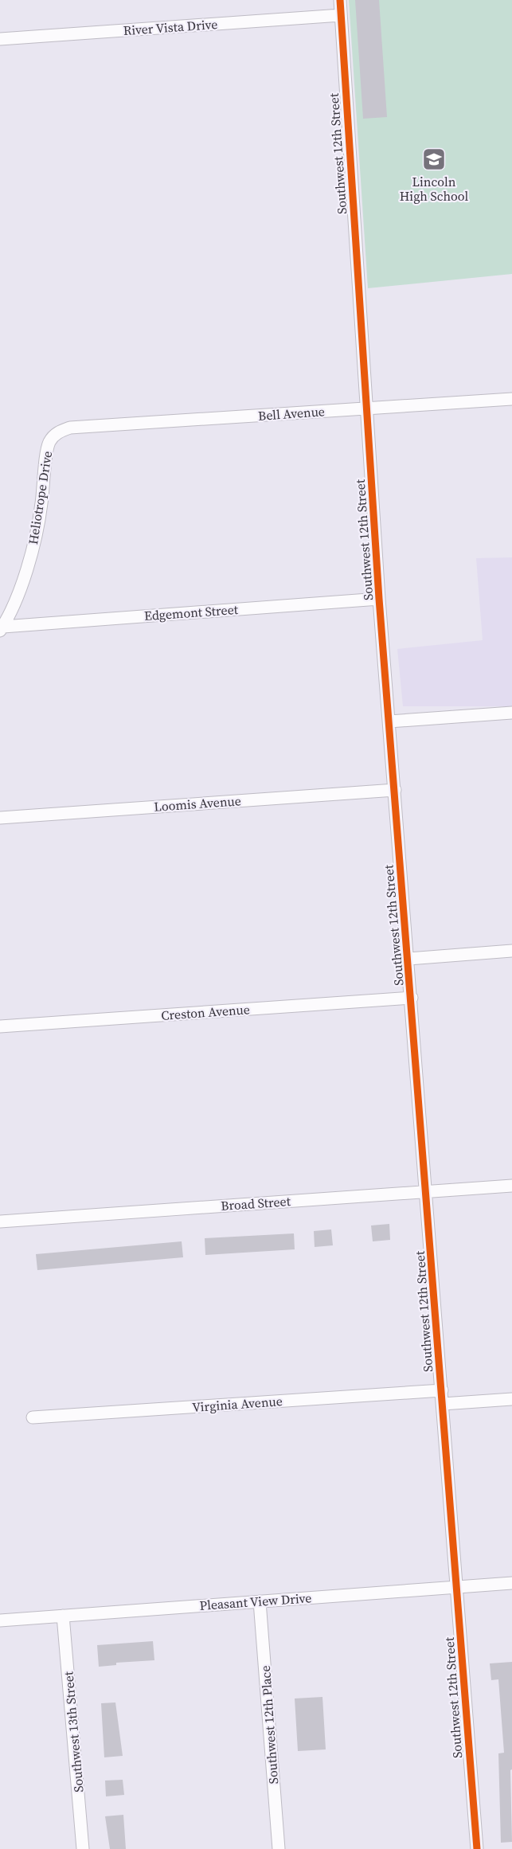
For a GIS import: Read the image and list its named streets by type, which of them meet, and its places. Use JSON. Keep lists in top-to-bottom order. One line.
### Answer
{"streets":{"street":["River Vista Drive","Southwest 12th Street","Bell Avenue","Heliotrope Drive","Edgemont Street","Loomis Avenue","Creston Avenue","Broad Street","Virginia Avenue","Pleasant View Drive","Southwest 12th Place","Southwest 13th Street"]},"crossings":[["River Vista Drive","Southwest 12th Street"],["Southwest 12th Street","Bell Avenue"],["Southwest 12th Street","Edgemont Street"],["Southwest 12th Street","Loomis Avenue"],["Southwest 12th Street","Creston Avenue"],["Southwest 12th Street","Broad Street"],["Southwest 12th Street","Virginia Avenue"],["Southwest 12th Street","Pleasant View Drive"],["Bell Avenue","Heliotrope Drive"],["Heliotrope Drive","Edgemont Street"],["Pleasant View Drive","Southwest 12th Place"],["Pleasant View Drive","Southwest 13th Street"]],"places":{"school or university":["Lincoln High School"]}}
